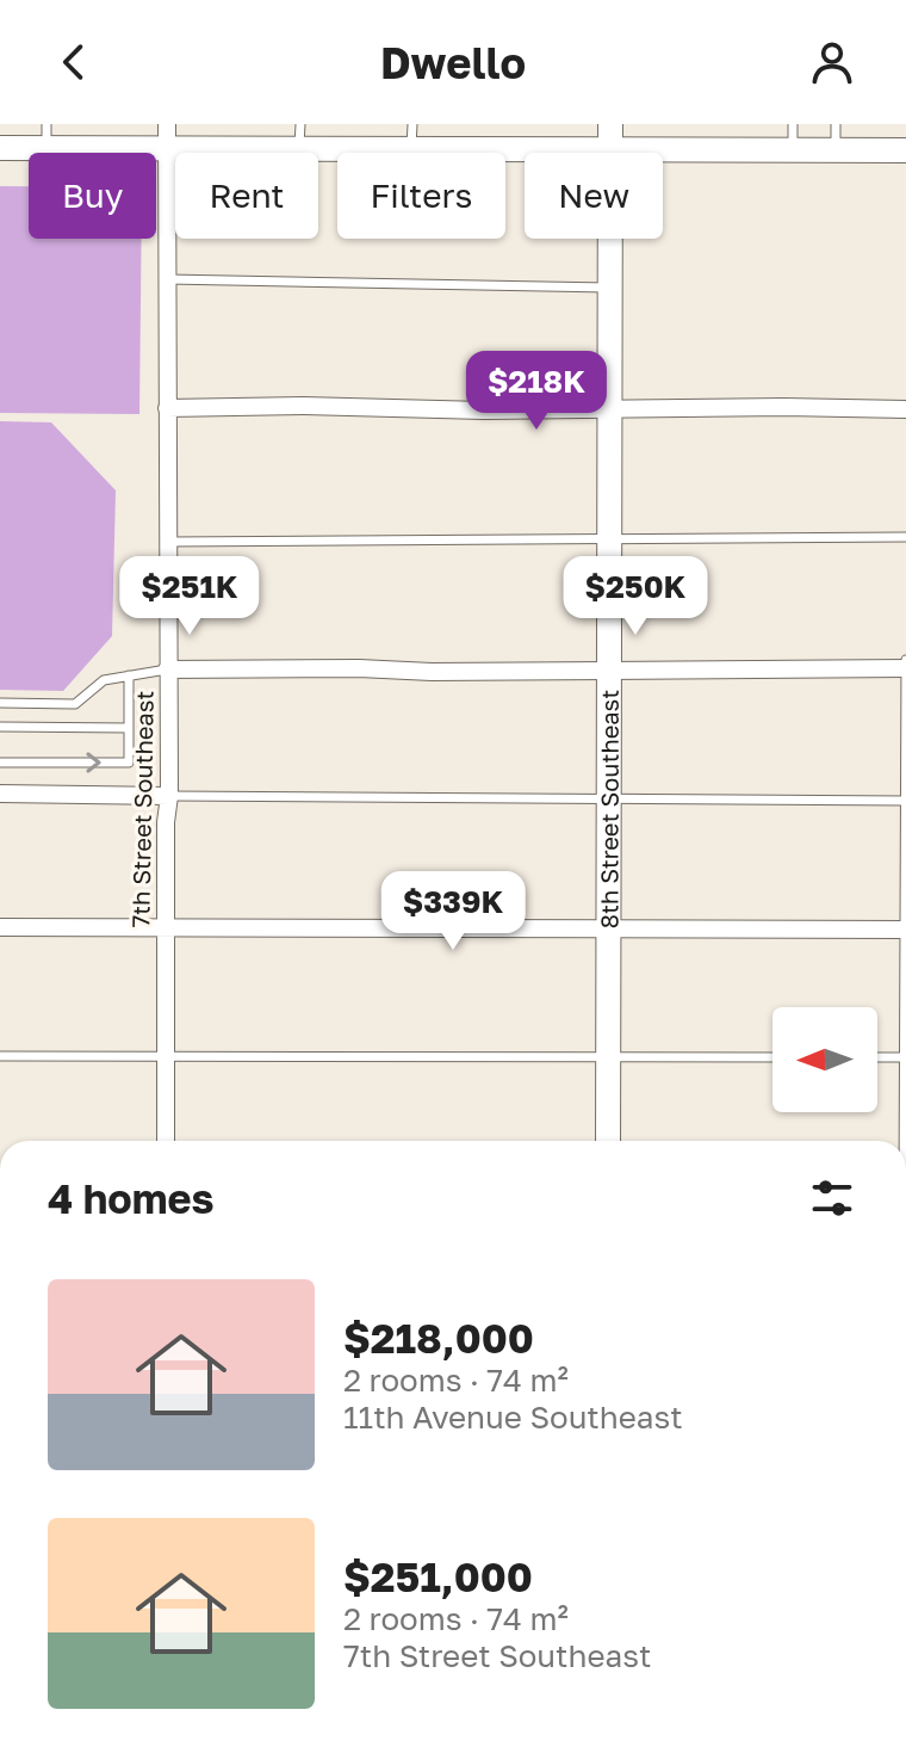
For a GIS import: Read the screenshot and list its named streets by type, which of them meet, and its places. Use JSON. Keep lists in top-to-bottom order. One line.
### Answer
{"streets":{"street":["7th Street Southeast","8th Street Southeast"]},"north":"left","page":{"header":"Dwello","chip":["Buy","Rent","Filters","New"],"price":["$218K","$251K","$250K","$339K"],"heading":"4 homes","list":[{"name":"$218,000","note":"2 rooms · 74 m² · 11th Avenue Southeast"},{"name":"$251,000","note":"2 rooms · 74 m² · 7th Street Southeast"}]}}
